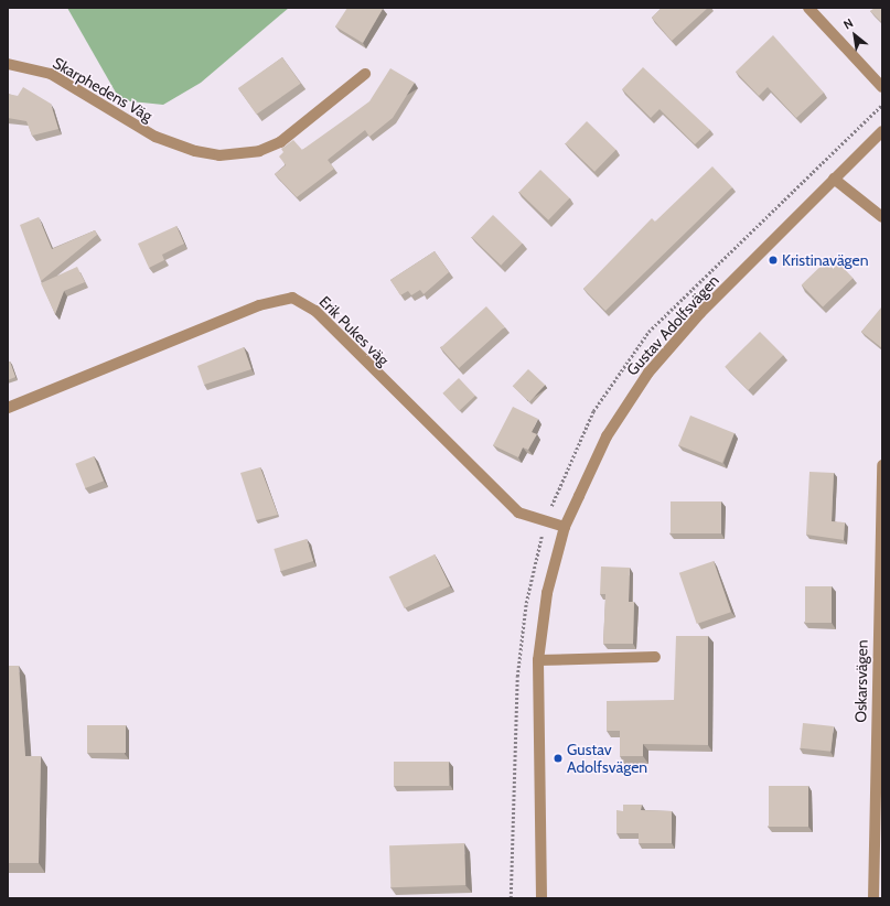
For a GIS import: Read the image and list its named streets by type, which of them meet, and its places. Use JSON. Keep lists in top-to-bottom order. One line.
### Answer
{"streets":{"street":["Skarphedens Väg","Gustav Adolfsvägen","Erik Pukes väg","Oskarsvägen"]},"crossings":[["Gustav Adolfsvägen","Erik Pukes väg"]],"places":["Kristinavägen","Gustav Adolfsvägen"],"north":"top left"}
